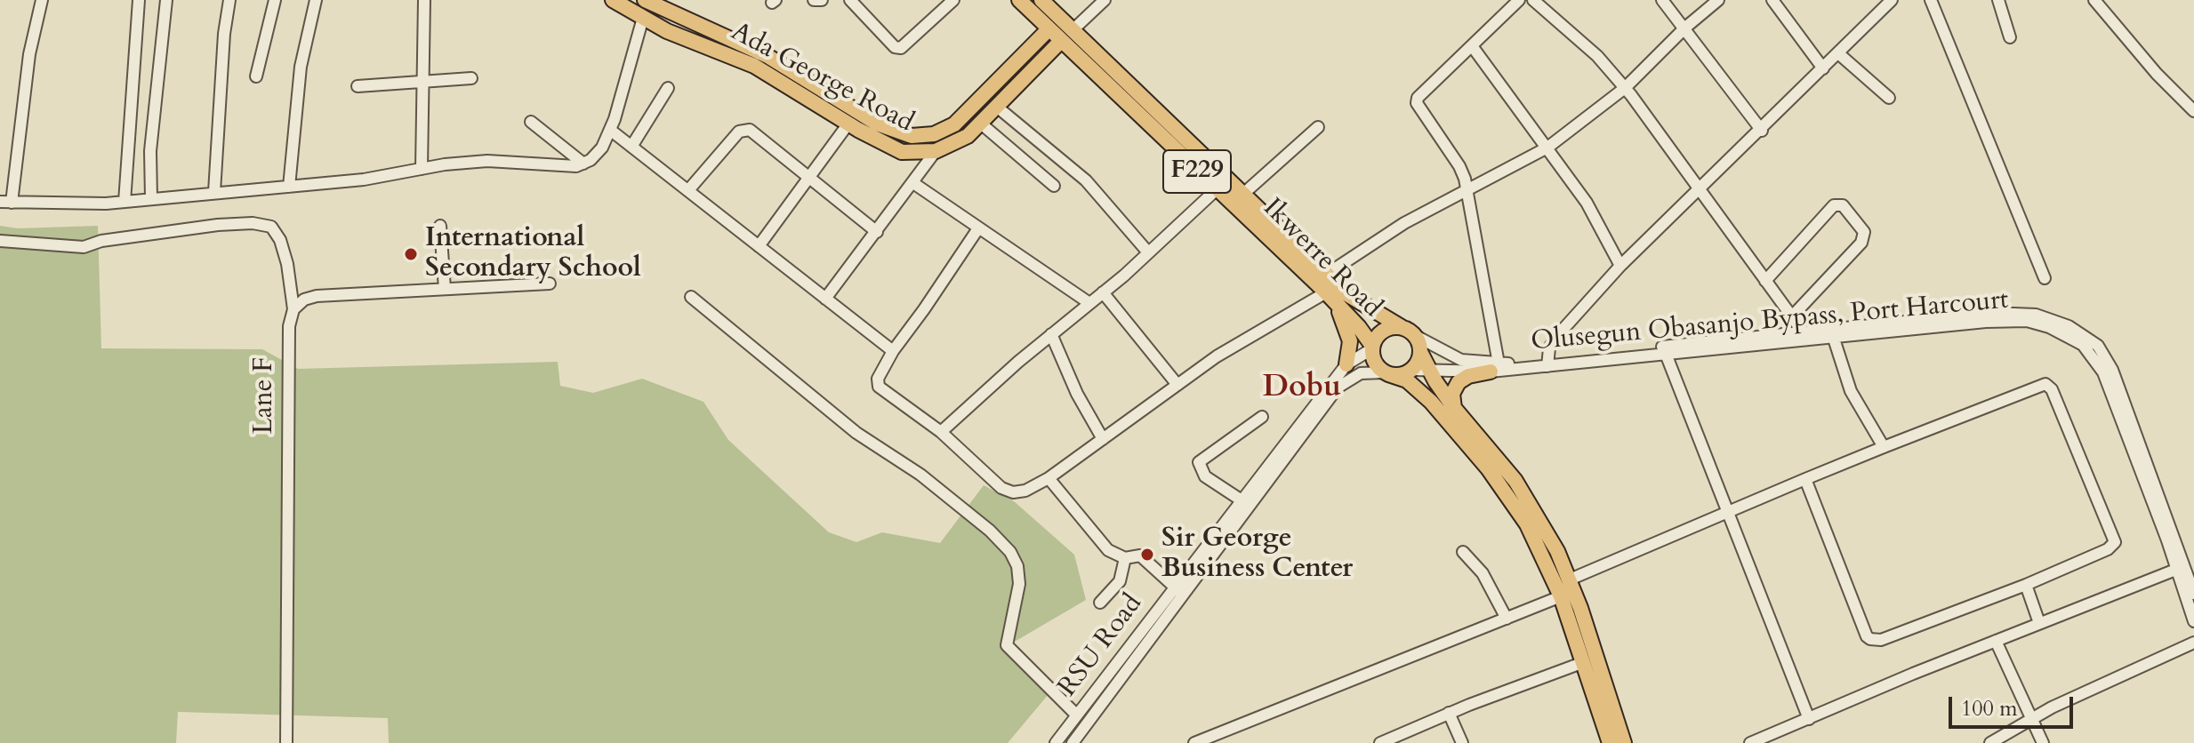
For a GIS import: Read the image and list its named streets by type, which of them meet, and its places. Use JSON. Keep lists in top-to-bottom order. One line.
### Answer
{"streets":{"main road":["Ada George Road","F229","Ikwerre Road"],"street":["Olusegun Obasanjo Bypass, Port Harcourt","Lane F","RSU Road"]},"crossings":[["Ada George Road","Ikwerre Road"],["F229","Ikwerre Road"],["F229","Olusegun Obasanjo Bypass, Port Harcourt"],["F229","RSU Road"],["Ikwerre Road","Olusegun Obasanjo Bypass, Port Harcourt"],["Ikwerre Road","RSU Road"],["Olusegun Obasanjo Bypass, Port Harcourt","RSU Road"]],"districts":["Dobu"],"places":["International Secondary School","Sir George Business Center"],"scale_bar":"100 m"}
